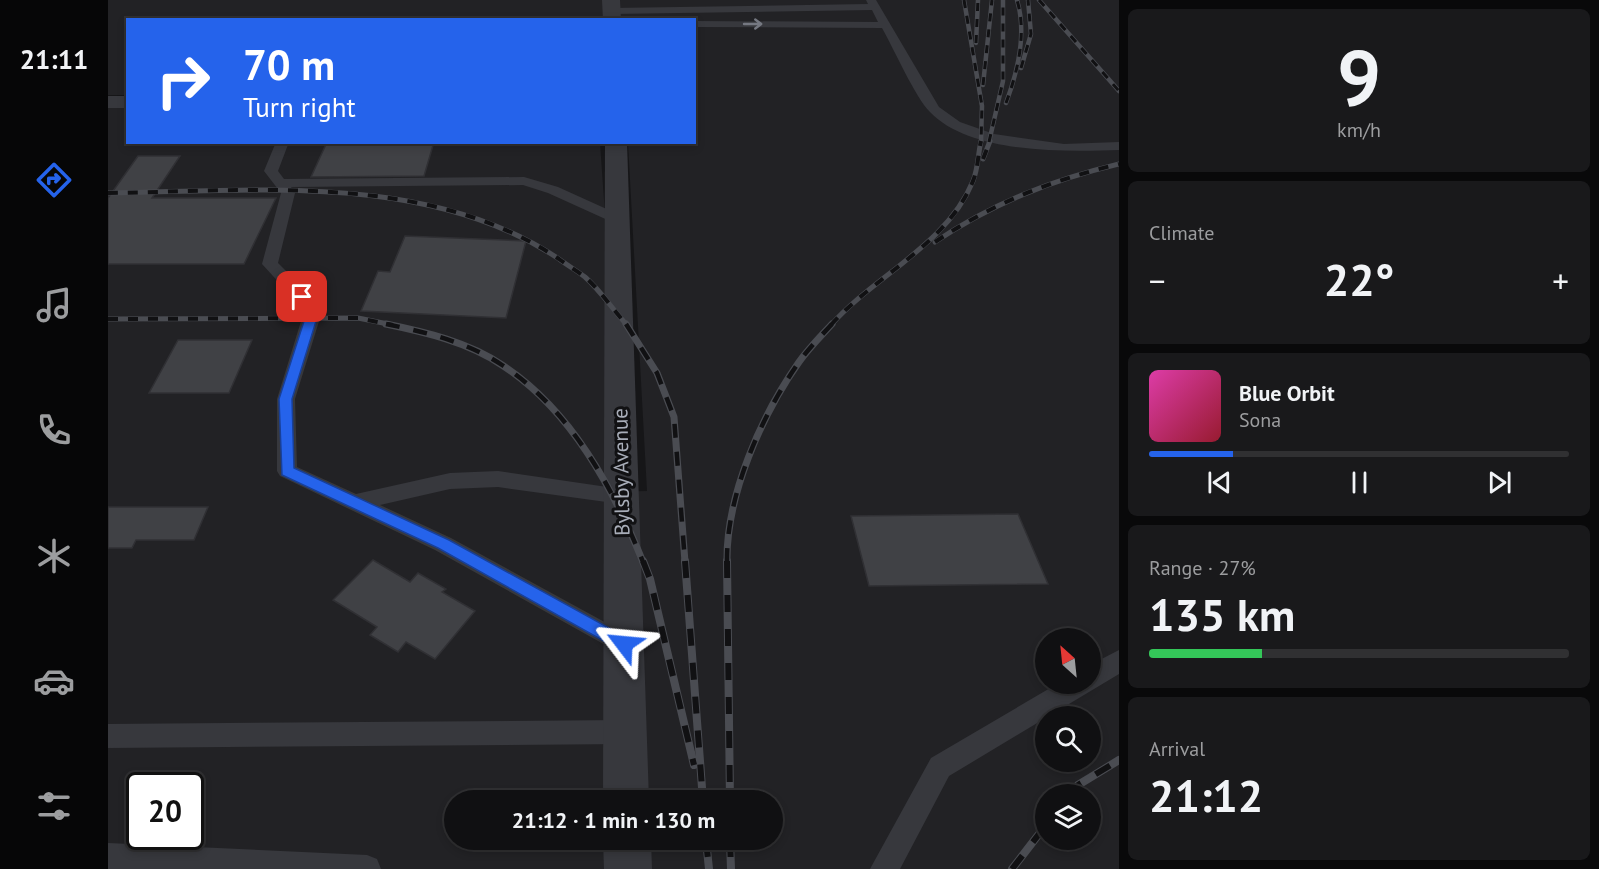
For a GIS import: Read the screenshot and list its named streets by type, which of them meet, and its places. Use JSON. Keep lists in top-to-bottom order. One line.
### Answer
{"streets":{"street":["Bylsby Avenue"]},"north":"top left","page":{"tabs":"21:11","tile":[["9","km/h"],"Climate",["Range · 27%","135 km"],["Arrival","21:12"]],"turn":["70 m","Turn right"],"heat":["−","22°","+"],"song":["Blue Orbit","Sona"],"limit":"20","trip":"21:12 · 1 min · 130 m"}}
